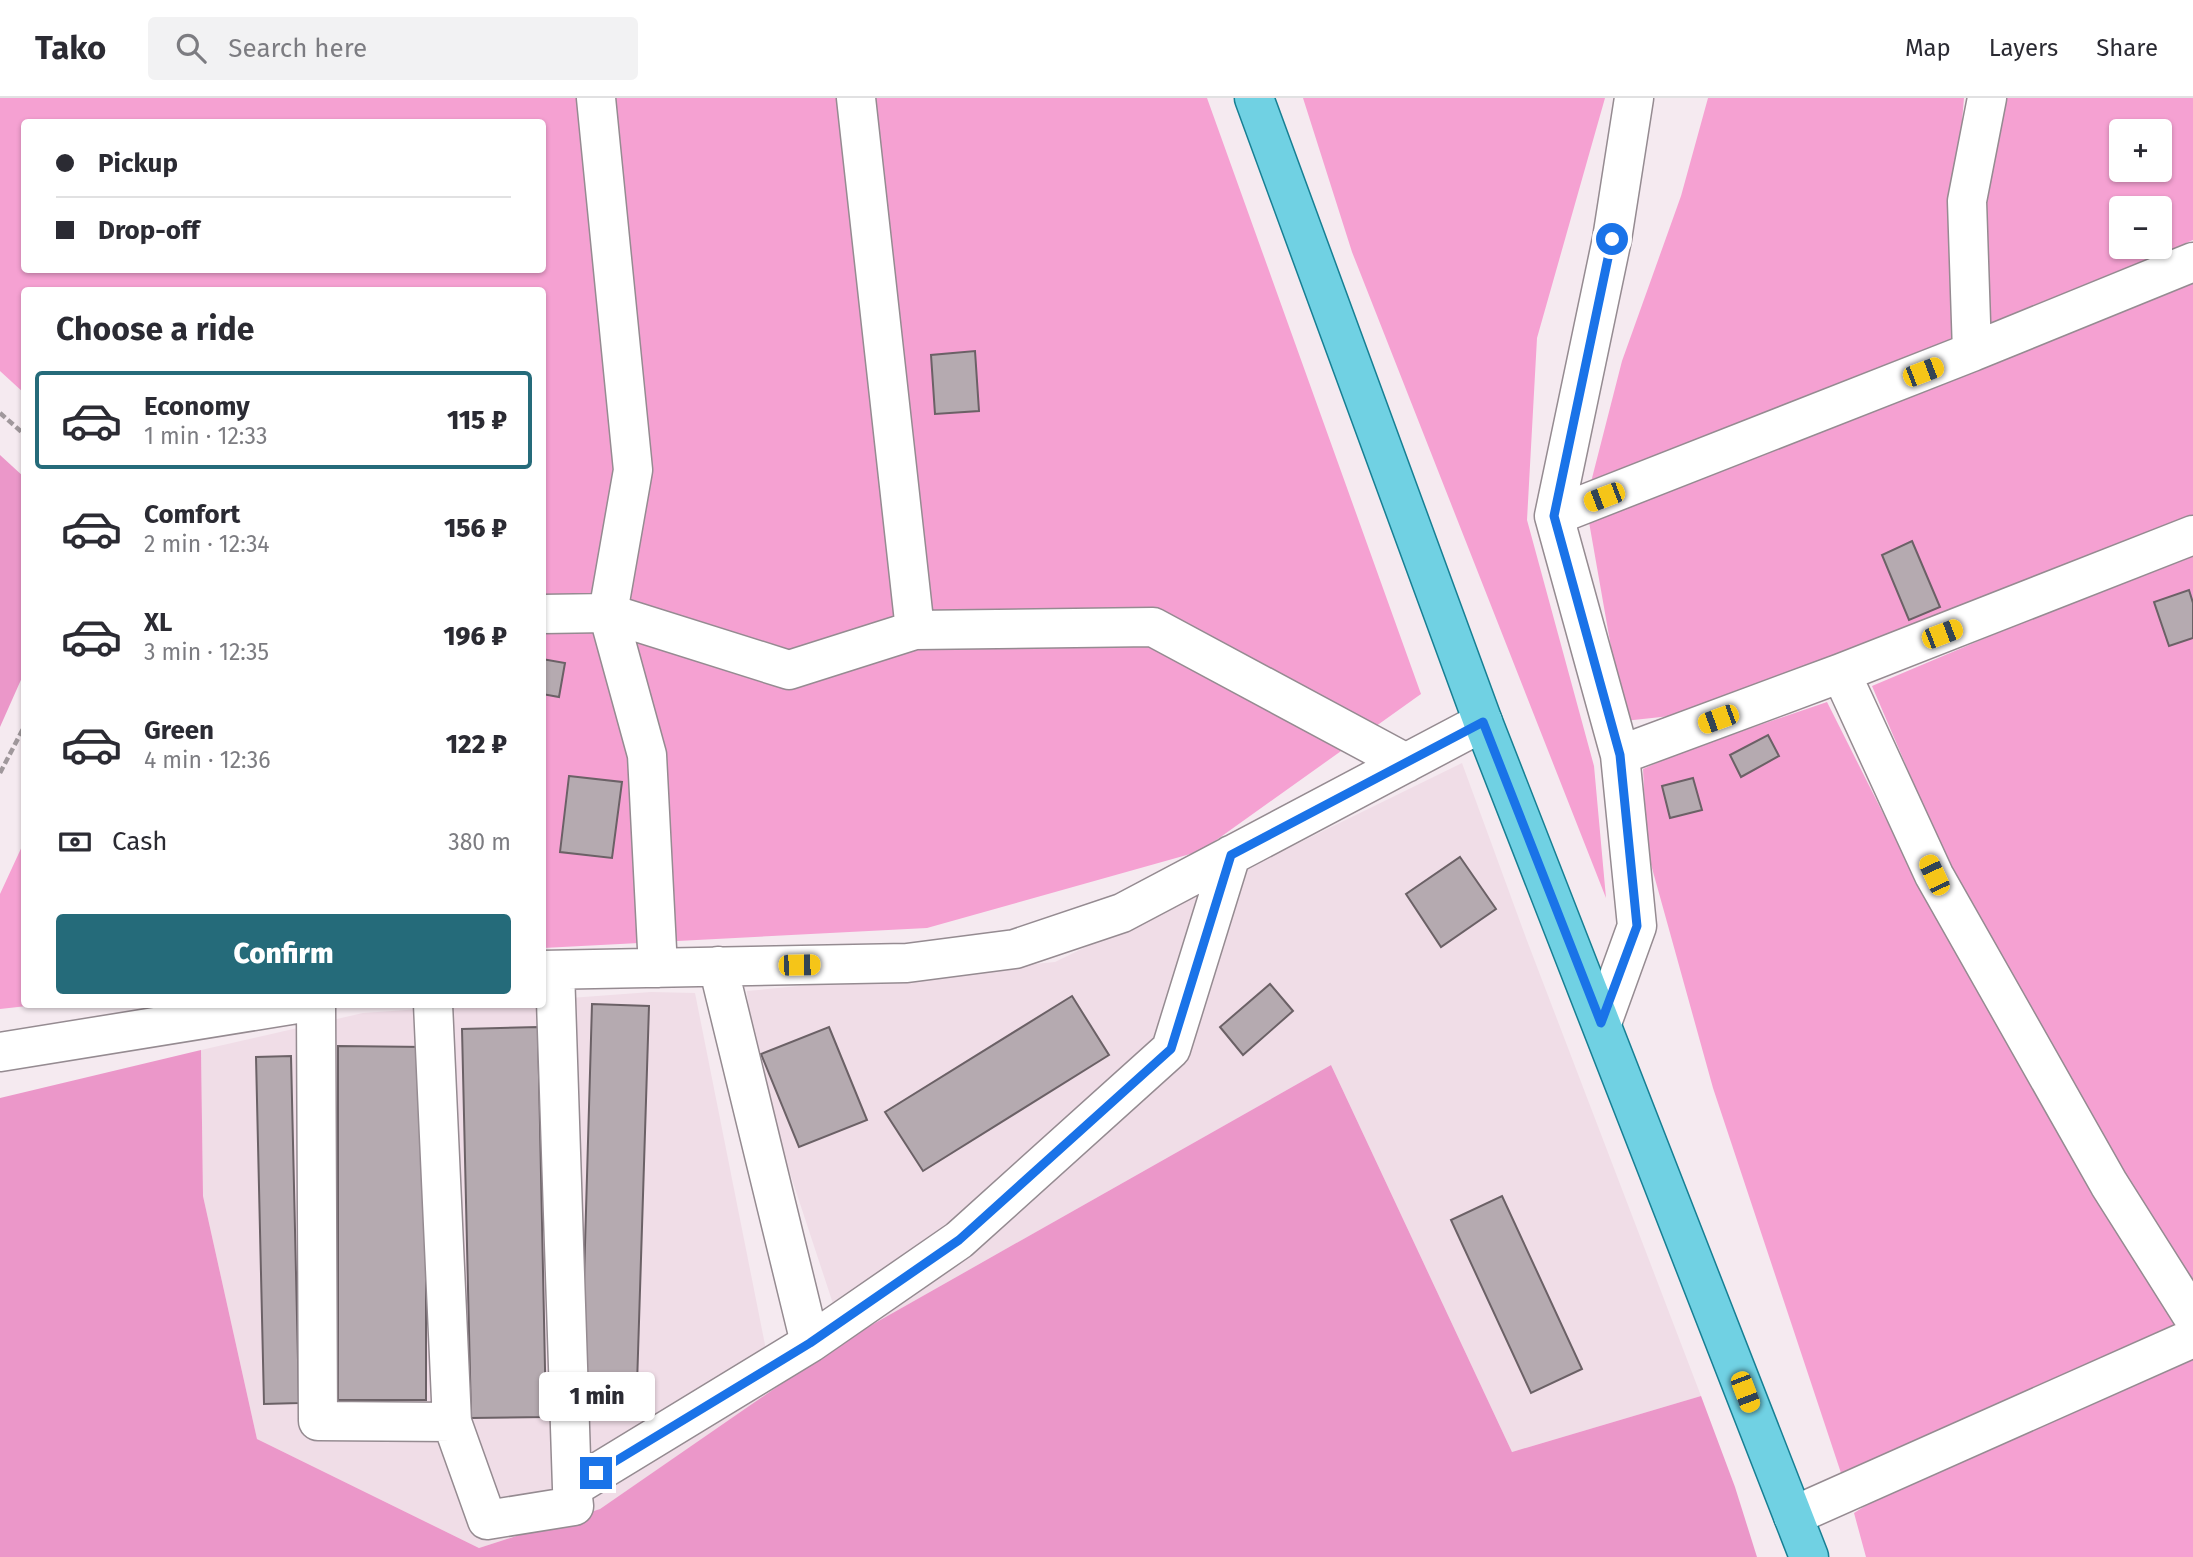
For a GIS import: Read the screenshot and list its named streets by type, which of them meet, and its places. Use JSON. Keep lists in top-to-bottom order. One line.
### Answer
{"page":{"header":"Tako","search":"Search here","nav":["Map","Layers","Share"],"map_buttons":["+","−"],"banner":["Pickup","Drop-off"],"heading":"Choose a ride","list":[{"name":"Economy","note":"1 min · 12:33","value":"115 ₽"},{"name":"Comfort","note":"2 min · 12:34","value":"156 ₽"},{"name":"XL","note":"3 min · 12:35","value":"196 ₽"},{"name":"Green","note":"4 min · 12:36","value":"122 ₽"}],"pay":["Cash","380 m"],"buttons":"Confirm","bubble":"1 min"}}
